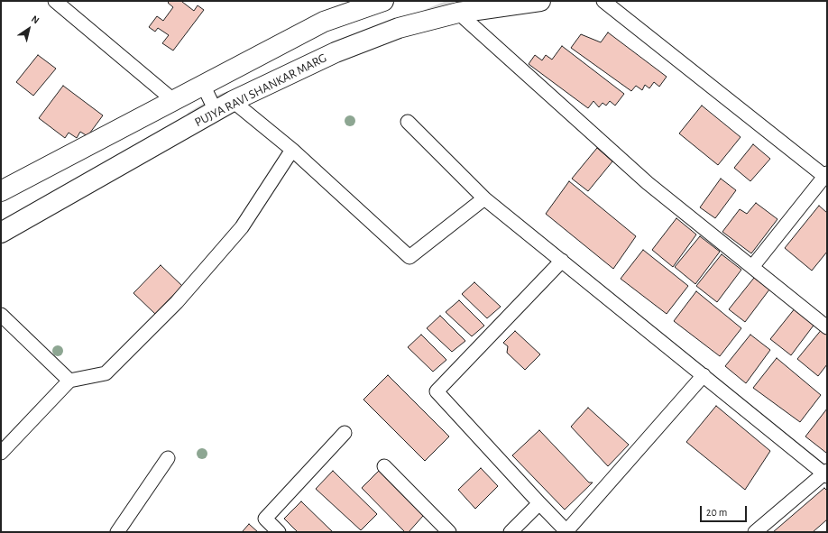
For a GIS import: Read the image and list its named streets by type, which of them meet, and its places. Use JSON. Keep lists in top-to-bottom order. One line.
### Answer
{"streets":{"main road":["PUJYA RAVI SHANKAR MARG"]},"scale_bar":"20 m","north":"top right"}
